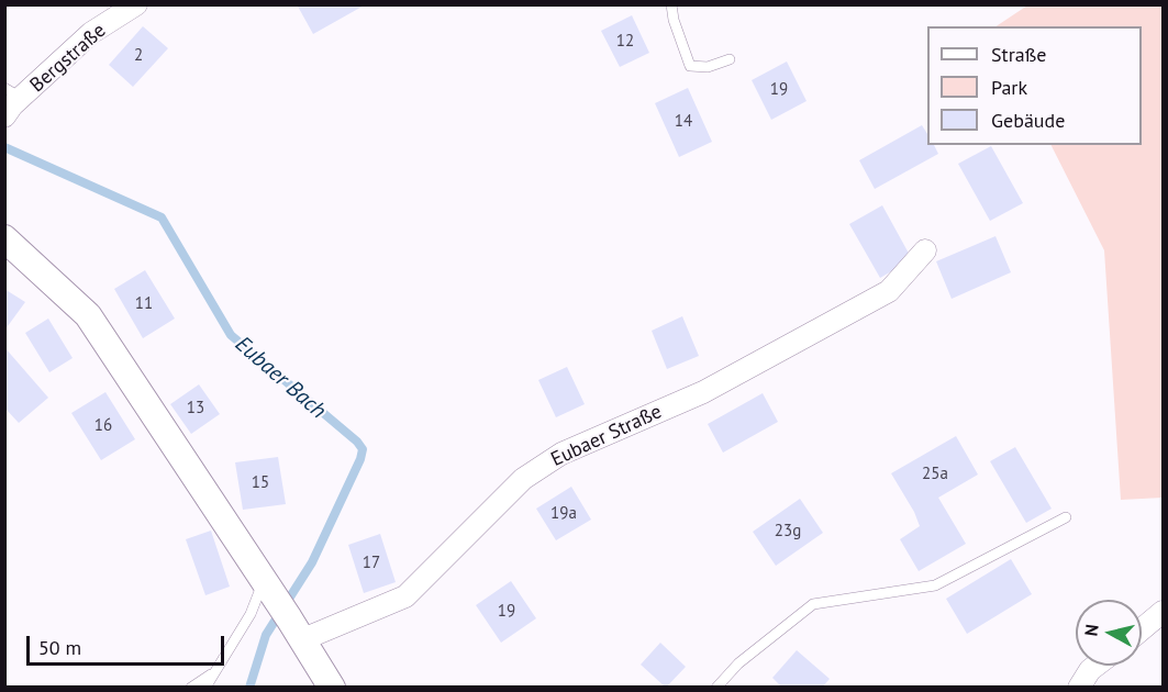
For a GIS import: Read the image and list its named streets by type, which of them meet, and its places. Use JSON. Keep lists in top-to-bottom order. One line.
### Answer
{"streets":{"street":["Bergstraße","Eubaer Straße"]},"water":["Eubaer Bach"],"house_numbers":["12","2","19","14","11","13","16","25a","15","19a","23g","17","19"],"legend":["Straße","Park","Gebäude"],"scale_bar":"50 m","north":"left"}
